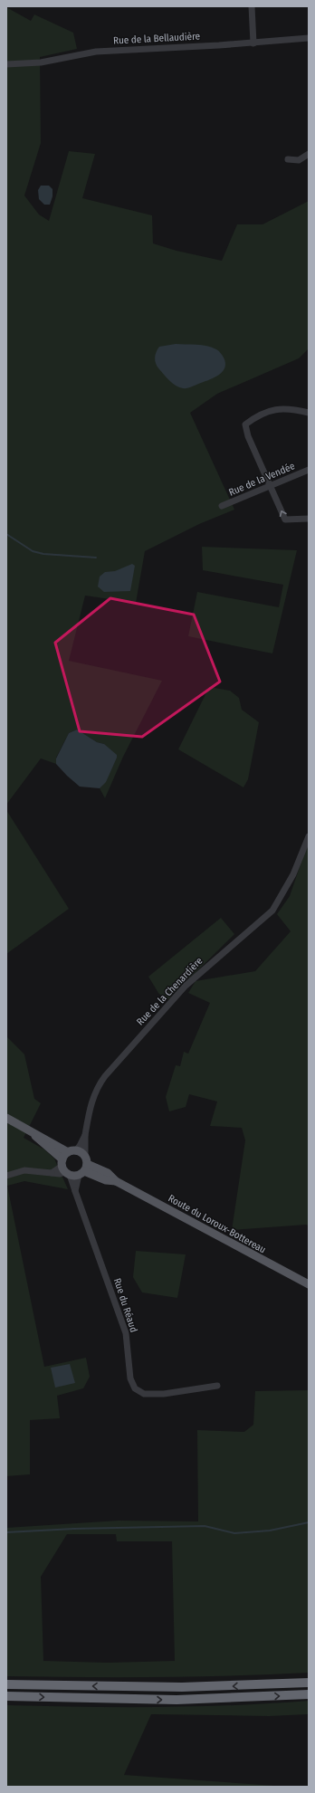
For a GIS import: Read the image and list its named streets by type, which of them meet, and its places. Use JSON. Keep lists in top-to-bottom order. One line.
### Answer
{"streets":{"main road":["Route du Loroux-Bottereau"],"street":["Rue de la Bellaudière","Rue de la Vendée","Rue de la Chenardière","Rue du Réaud"]},"crossings":[["Rue de la Chenardière","Route du Loroux-Bottereau"],["Rue de la Chenardière","Rue du Réaud"],["Route du Loroux-Bottereau","Rue du Réaud"]]}
